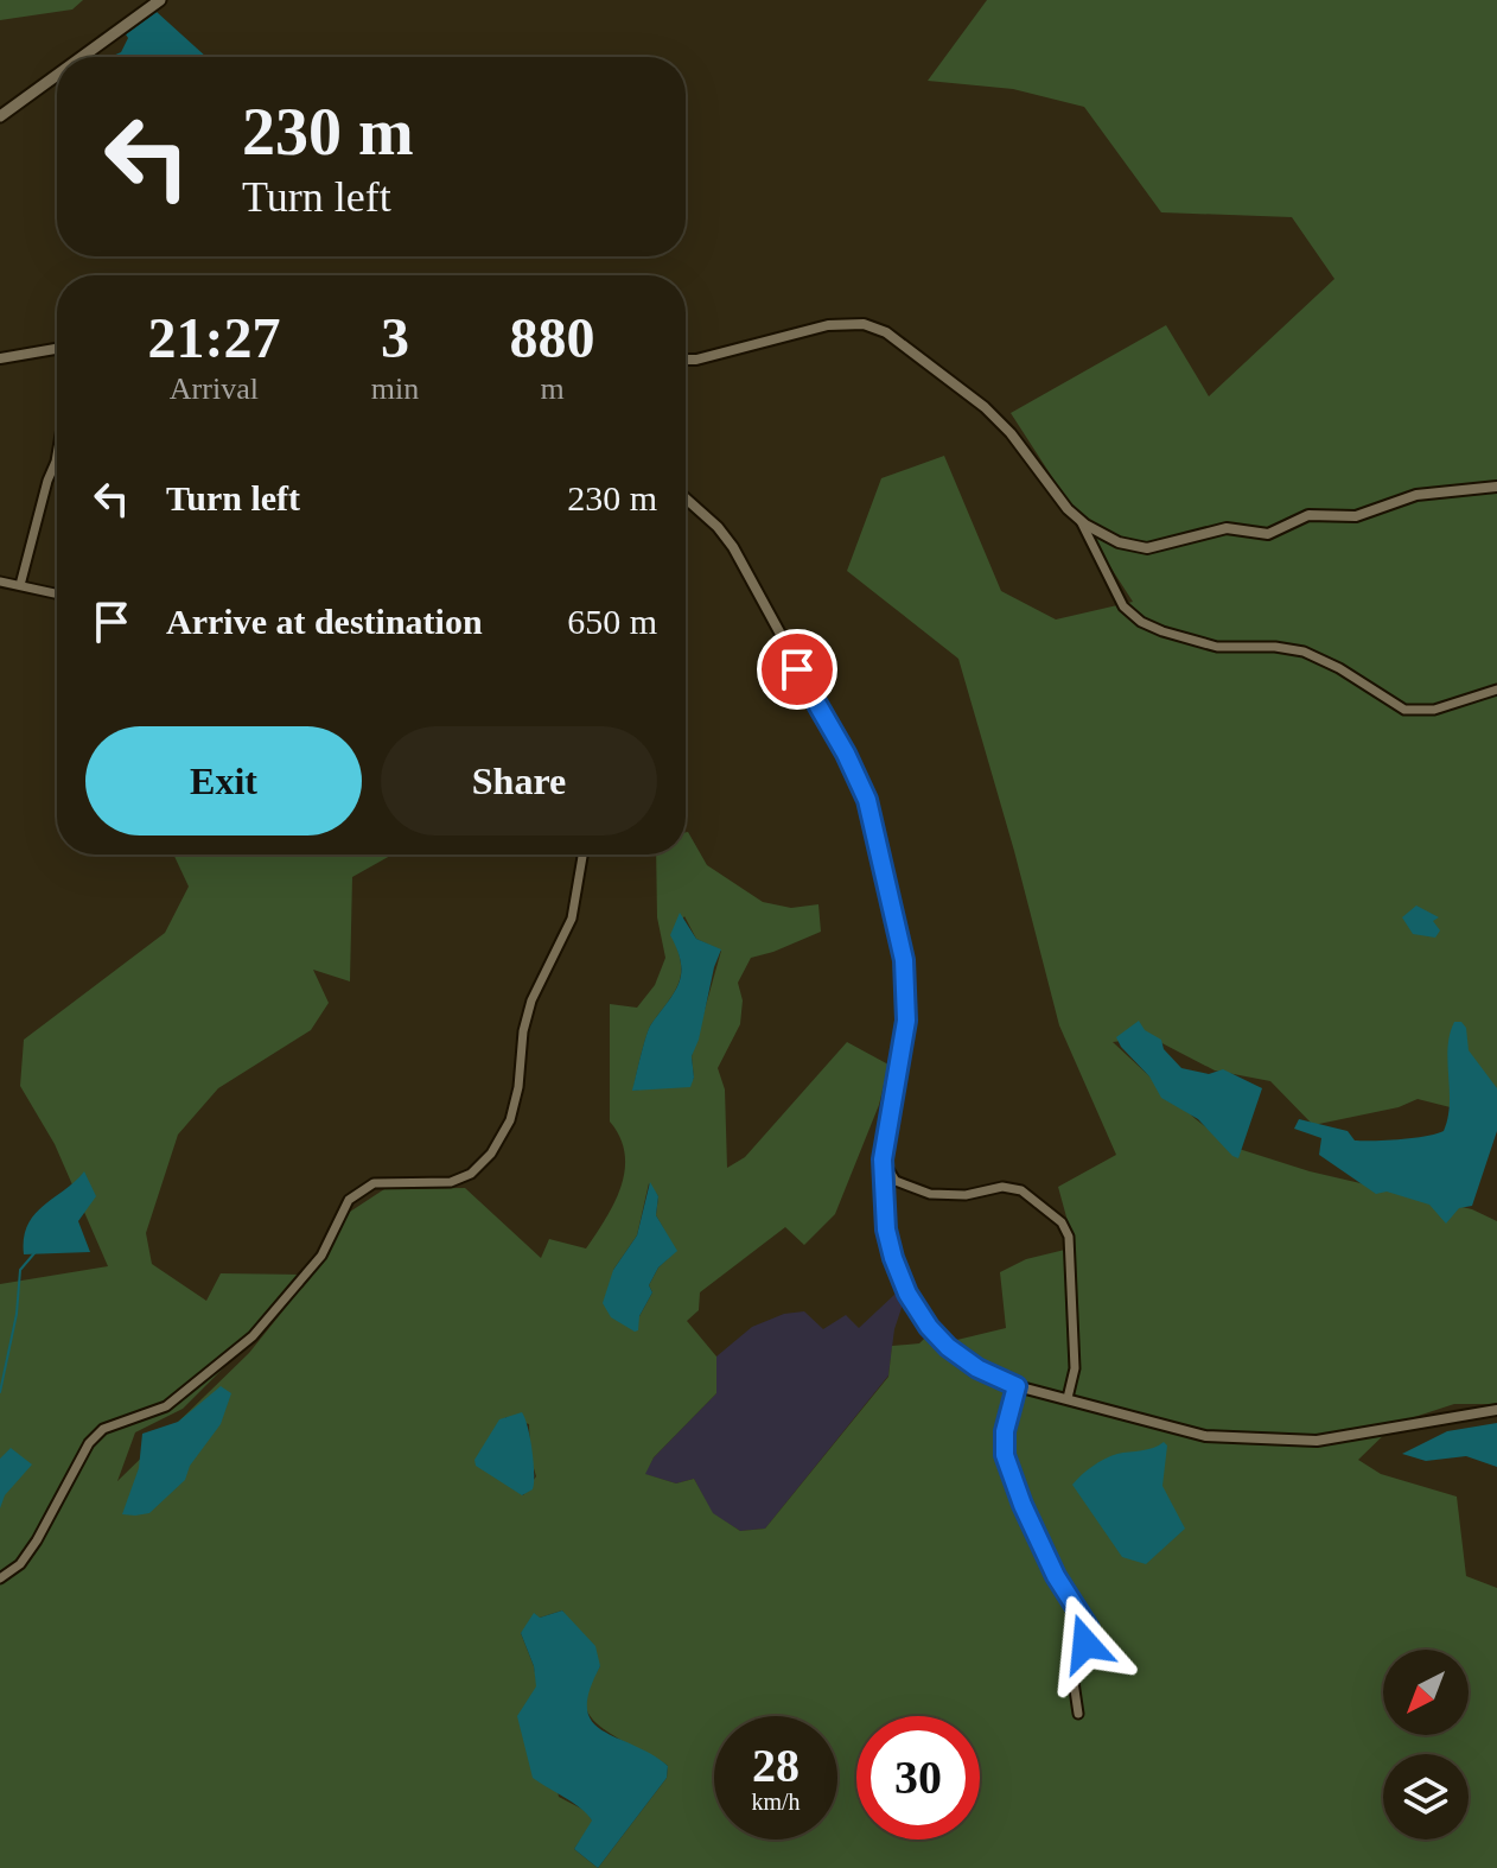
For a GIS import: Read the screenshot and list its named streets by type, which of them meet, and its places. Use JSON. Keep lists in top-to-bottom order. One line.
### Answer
{"north":"bottom left","page":{"turn":["230 m","Turn left"],"eta":["21:27","Arrival","3","min","880","m"],"list":[{"name":"Turn left","value":"230 m"},{"name":"Arrive at destination","value":"650 m"}],"buttons":["Exit","Share"],"speed":"28 km/h","limit":"30"}}
